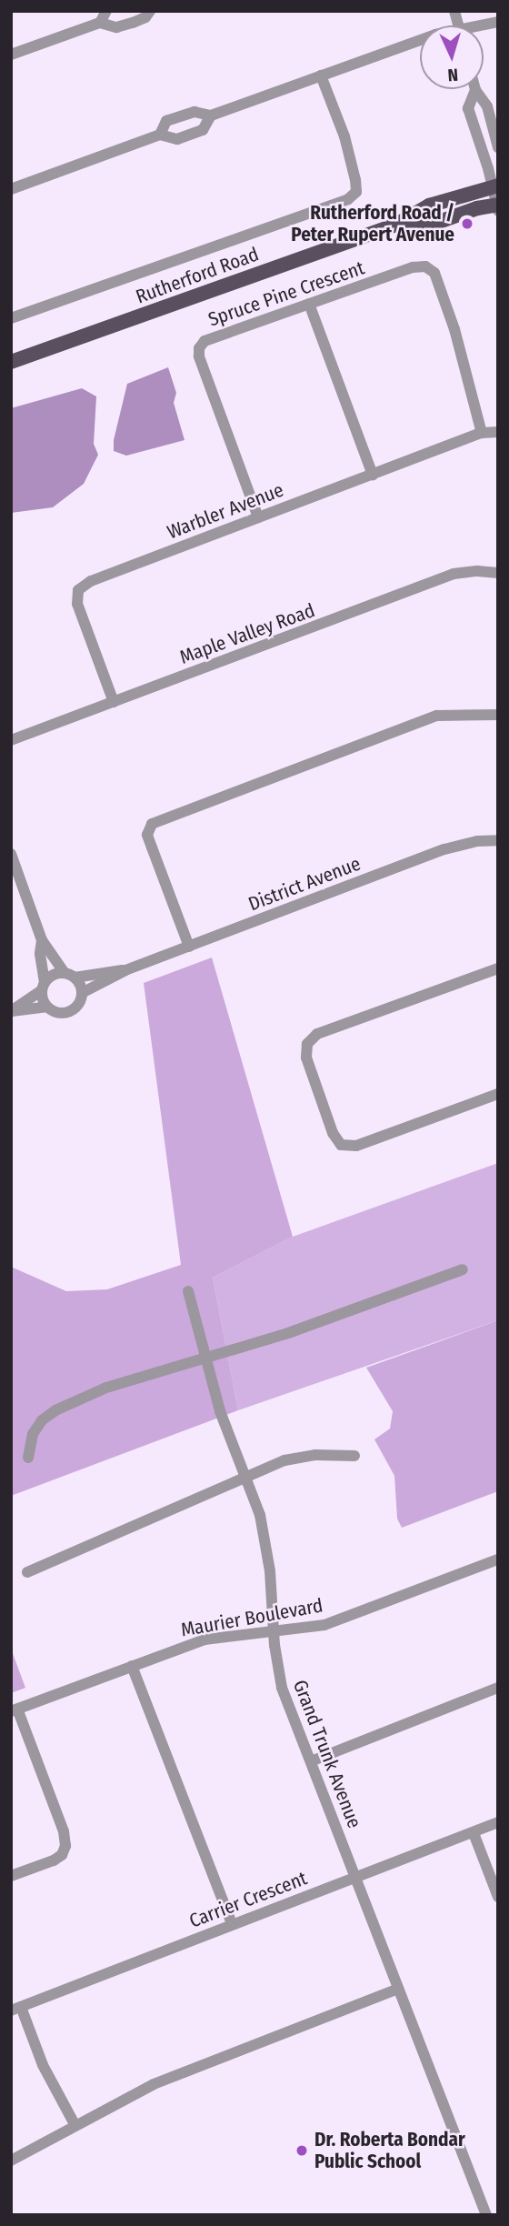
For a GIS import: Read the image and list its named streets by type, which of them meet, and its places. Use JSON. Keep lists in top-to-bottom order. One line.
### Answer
{"streets":{"main road":["Rutherford Road"],"street":["Spruce Pine Crescent","Warbler Avenue","Maple Valley Road","District Avenue","Maurier Boulevard","Grand Trunk Avenue","Carrier Crescent"]},"crossings":[["Spruce Pine Crescent","Warbler Avenue"],["Warbler Avenue","Maple Valley Road"],["Maurier Boulevard","Grand Trunk Avenue"],["Grand Trunk Avenue","Carrier Crescent"]],"places":["Rutherford Road / Peter Rupert Avenue","Dr. Roberta Bondar Public School"],"north":"bottom"}
